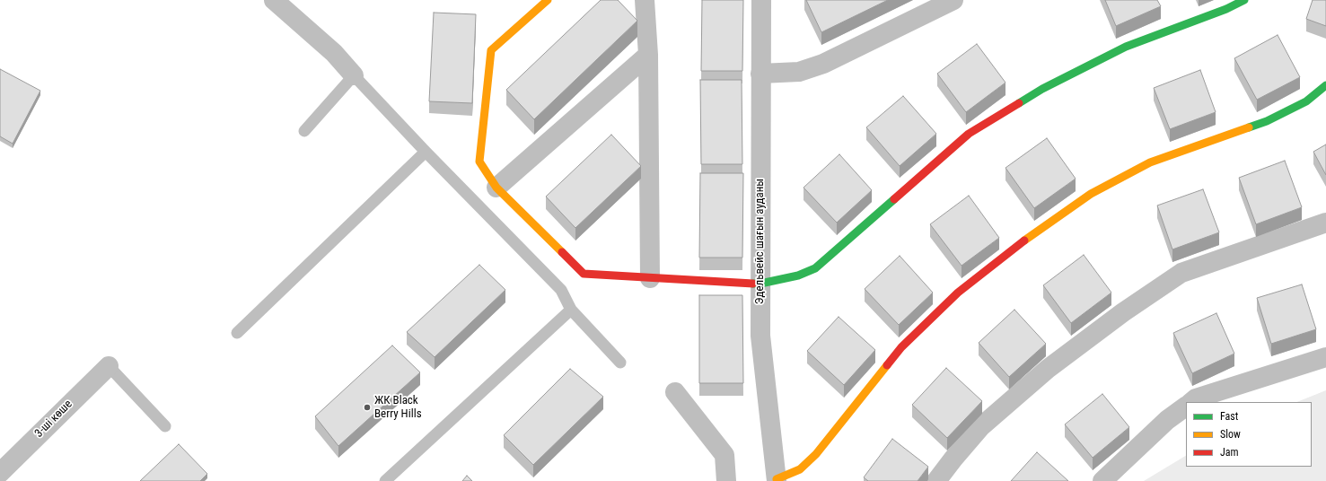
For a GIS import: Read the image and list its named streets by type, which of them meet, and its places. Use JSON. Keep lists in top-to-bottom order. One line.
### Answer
{"streets":{"street":["Эдельвейс шағын ауданы","3-ші көше"]},"places":["ЖК Black Berry Hills"],"legend":["Fast","Slow","Jam"]}
